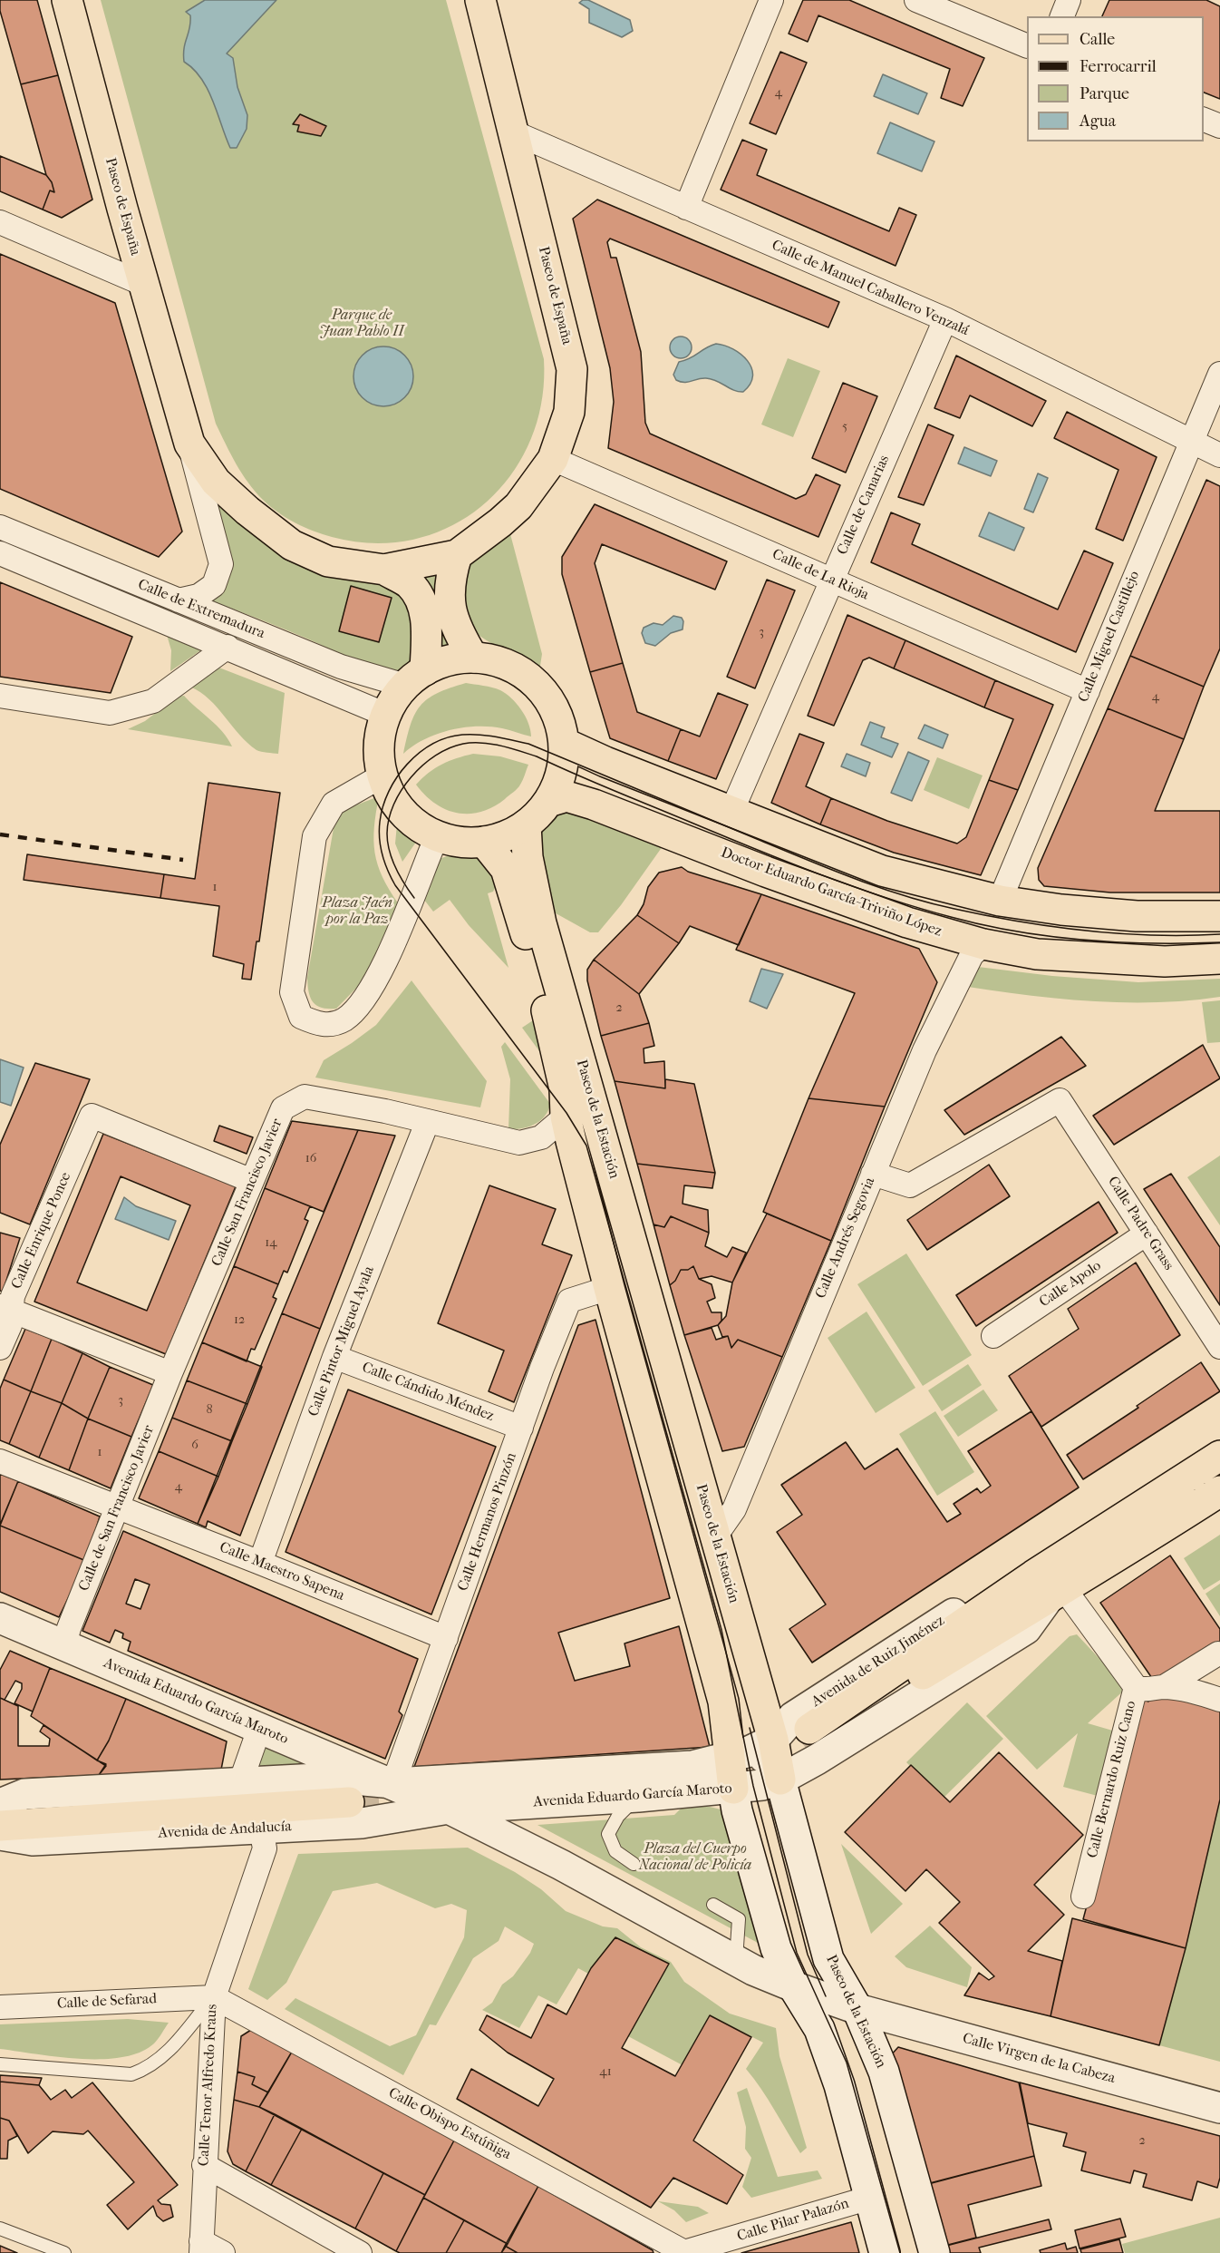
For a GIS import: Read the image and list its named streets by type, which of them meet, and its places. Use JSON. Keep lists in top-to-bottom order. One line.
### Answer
{"streets":{"main road":["Paseo de España","Doctor Eduardo García-Triviño López","Paseo de la Estación","Avenida de Ruiz Jiménez","Avenida de Andalucía"],"street":["Calle de Manuel Caballero Venzalá","Calle de Canarias","Calle de La Rioja","Calle de Extremadura","Calle Miguel Castillejo","Calle San Francisco Javier","Calle Padre Grass","Calle Enrique Ponce","Calle Andrés Segovia","Calle Apolo","Calle Pintor Miguel Ayala","Calle Cándido Méndez","Calle de San Francisco Javier","Calle Hermanos Pinzón","Calle Maestro Sapena","Avenida Eduardo García Maroto","Calle Bernardo Ruiz Cano","Calle de Sefarad","Calle Virgen de la Cabeza","Calle Tenor Alfredo Kraus","Calle Obispo Estúñiga","Calle Pilar Palazón"]},"crossings":[["Paseo de España","Calle de Manuel Caballero Venzalá"],["Paseo de España","Calle de La Rioja"],["Paseo de España","Calle de Extremadura"],["Paseo de España","Doctor Eduardo García-Triviño López"],["Paseo de España","Paseo de la Estación"],["Calle de Manuel Caballero Venzalá","Calle de Canarias"],["Calle de Manuel Caballero Venzalá","Calle Miguel Castillejo"],["Calle de Canarias","Calle de La Rioja"],["Calle de La Rioja","Calle Miguel Castillejo"],["Calle de Extremadura","Doctor Eduardo García-Triviño López"],["Calle de Extremadura","Paseo de la Estación"],["Doctor Eduardo García-Triviño López","Paseo de la Estación"],["Doctor Eduardo García-Triviño López","Calle Andrés Segovia"],["Paseo de la Estación","Calle San Francisco Javier"],["Paseo de la Estación","Calle Andrés Segovia"],["Paseo de la Estación","Calle Hermanos Pinzón"],["Paseo de la Estación","Avenida de Ruiz Jiménez"],["Paseo de la Estación","Avenida Eduardo García Maroto"],["Paseo de la Estación","Calle Virgen de la Cabeza"],["Paseo de la Estación","Calle Pilar Palazón"],["Calle San Francisco Javier","Calle Enrique Ponce"],["Calle San Francisco Javier","Calle Pintor Miguel Ayala"],["Calle San Francisco Javier","Calle de San Francisco Javier"],["Calle Padre Grass","Calle Andrés Segovia"],["Calle Padre Grass","Calle Apolo"],["Calle Pintor Miguel Ayala","Calle Cándido Méndez"],["Calle Pintor Miguel Ayala","Calle Maestro Sapena"],["Calle Cándido Méndez","Calle Hermanos Pinzón"],["Calle de San Francisco Javier","Calle Maestro Sapena"],["Calle de San Francisco Javier","Avenida Eduardo García Maroto"],["Calle Hermanos Pinzón","Calle Maestro Sapena"],["Calle Hermanos Pinzón","Avenida Eduardo García Maroto"],["Calle Hermanos Pinzón","Avenida de Andalucía"],["Avenida de Ruiz Jiménez","Avenida Eduardo García Maroto"],["Avenida de Ruiz Jiménez","Calle Bernardo Ruiz Cano"],["Avenida Eduardo García Maroto","Avenida de Andalucía"],["Avenida Eduardo García Maroto","Calle Virgen de la Cabeza"],["Avenida de Andalucía","Calle Virgen de la Cabeza"],["Avenida de Andalucía","Calle Tenor Alfredo Kraus"],["Calle de Sefarad","Calle Tenor Alfredo Kraus"],["Calle de Sefarad","Calle Obispo Estúñiga"],["Calle Tenor Alfredo Kraus","Calle Obispo Estúñiga"],["Calle Obispo Estúñiga","Calle Pilar Palazón"]],"parks":["Parque de Juan Pablo II","Plaza Jaén por la Paz","Plaza del Cuerpo Nacional de Policía"],"house_numbers":["4","5","3","4","1","2","16","14","12","3","8","6","1","4","41","2"],"legend":["Calle","Ferrocarril","Parque","Agua"]}
